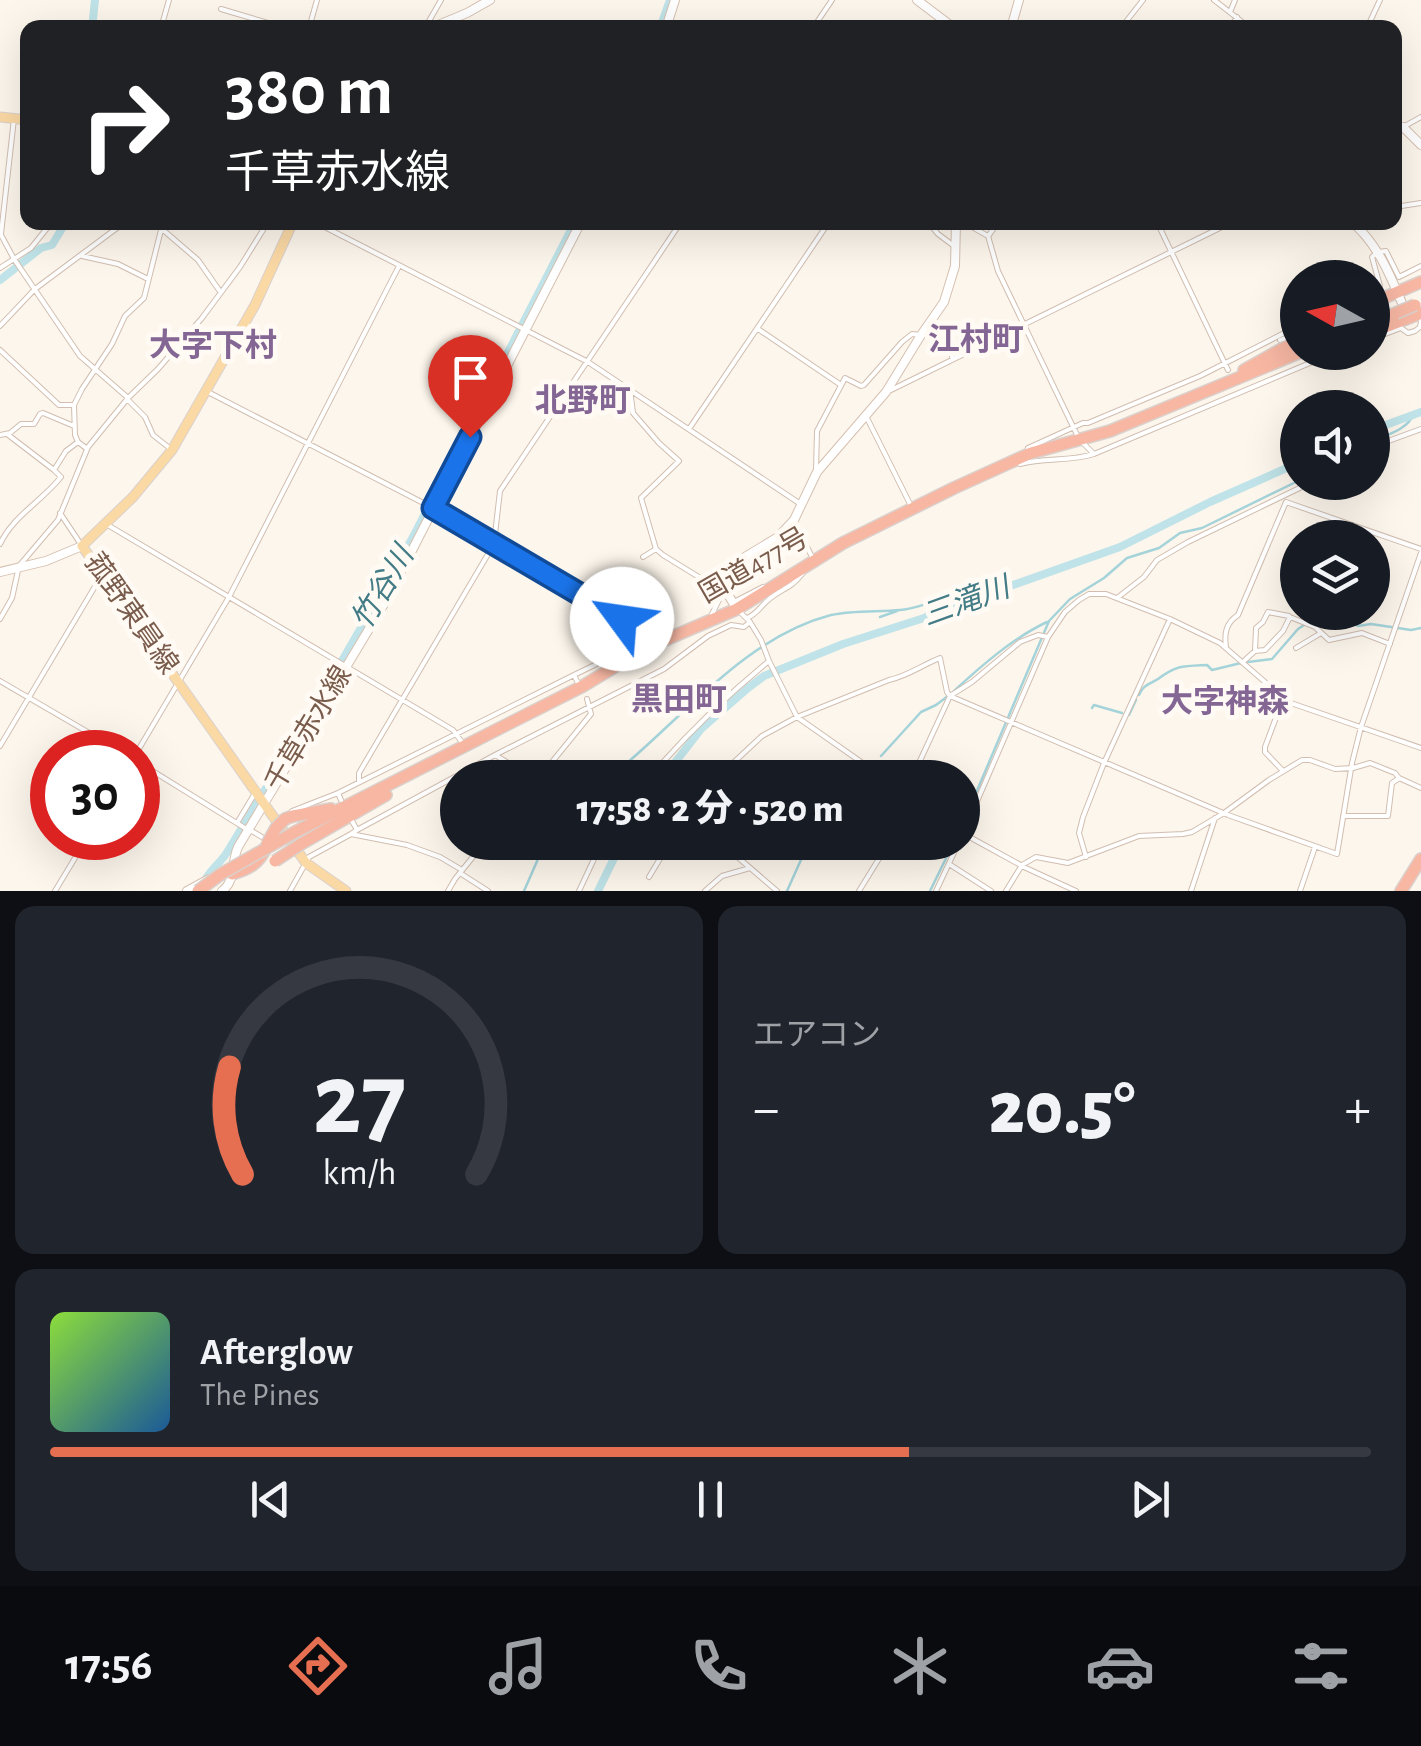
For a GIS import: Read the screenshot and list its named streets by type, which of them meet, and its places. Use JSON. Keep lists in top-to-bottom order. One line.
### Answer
{"streets":{"highway":["国道477号"],"main road":["菰野東員線","千草赤水線"]},"crossings":[["菰野東員線","千草赤水線"]],"districts":["江村町","大字下村","北野町","黒田町","大字神森"],"water":["竹谷川","三滝川"],"north":"left","page":{"turn":["380 m","千草赤水線"],"limit":"30","trip":"17:58 · 2 分 · 520 m","tile":"エアコン","heat":["−","20.5°","+"],"song":["Afterglow","The Pines"],"tabs":"17:56","gauge":["27","km/h"]}}
